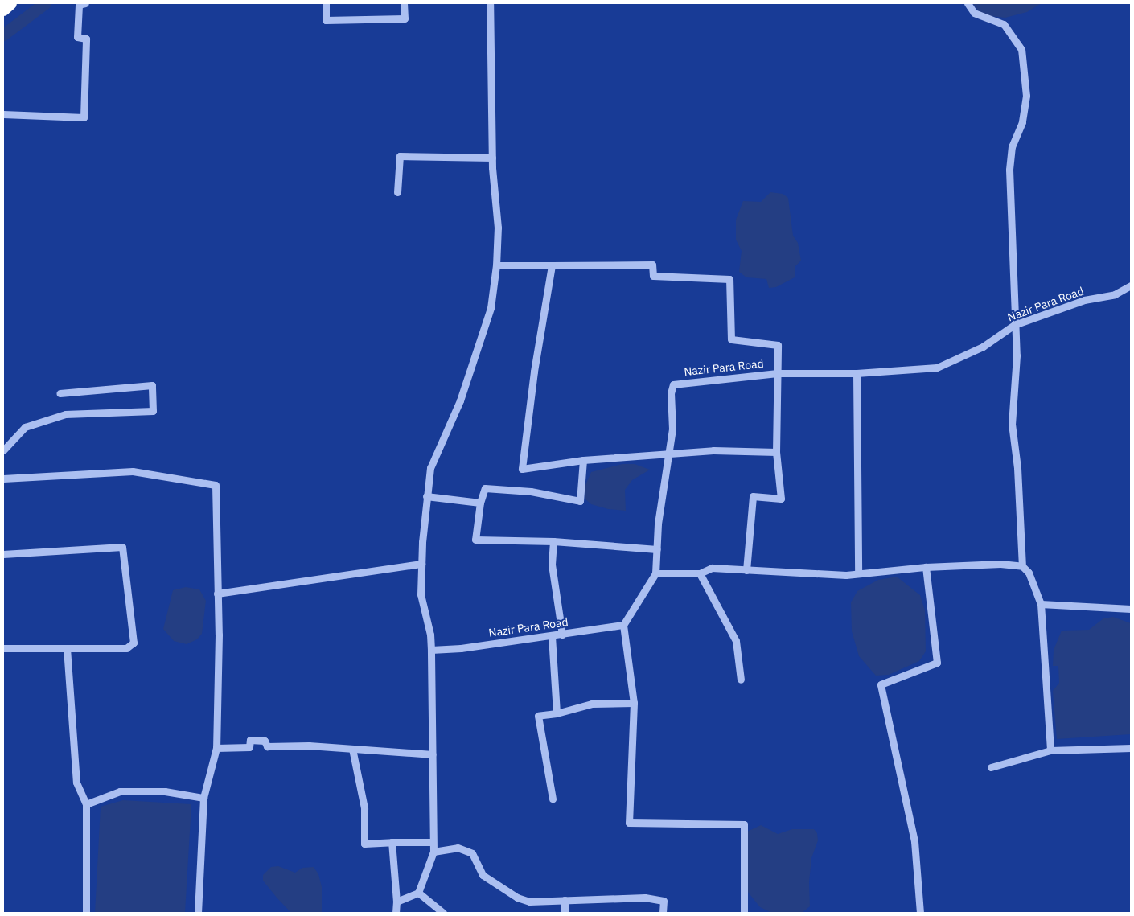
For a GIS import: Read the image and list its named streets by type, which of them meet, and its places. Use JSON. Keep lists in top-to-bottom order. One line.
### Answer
{"streets":{"street":["Nazir Para Road"]}}
